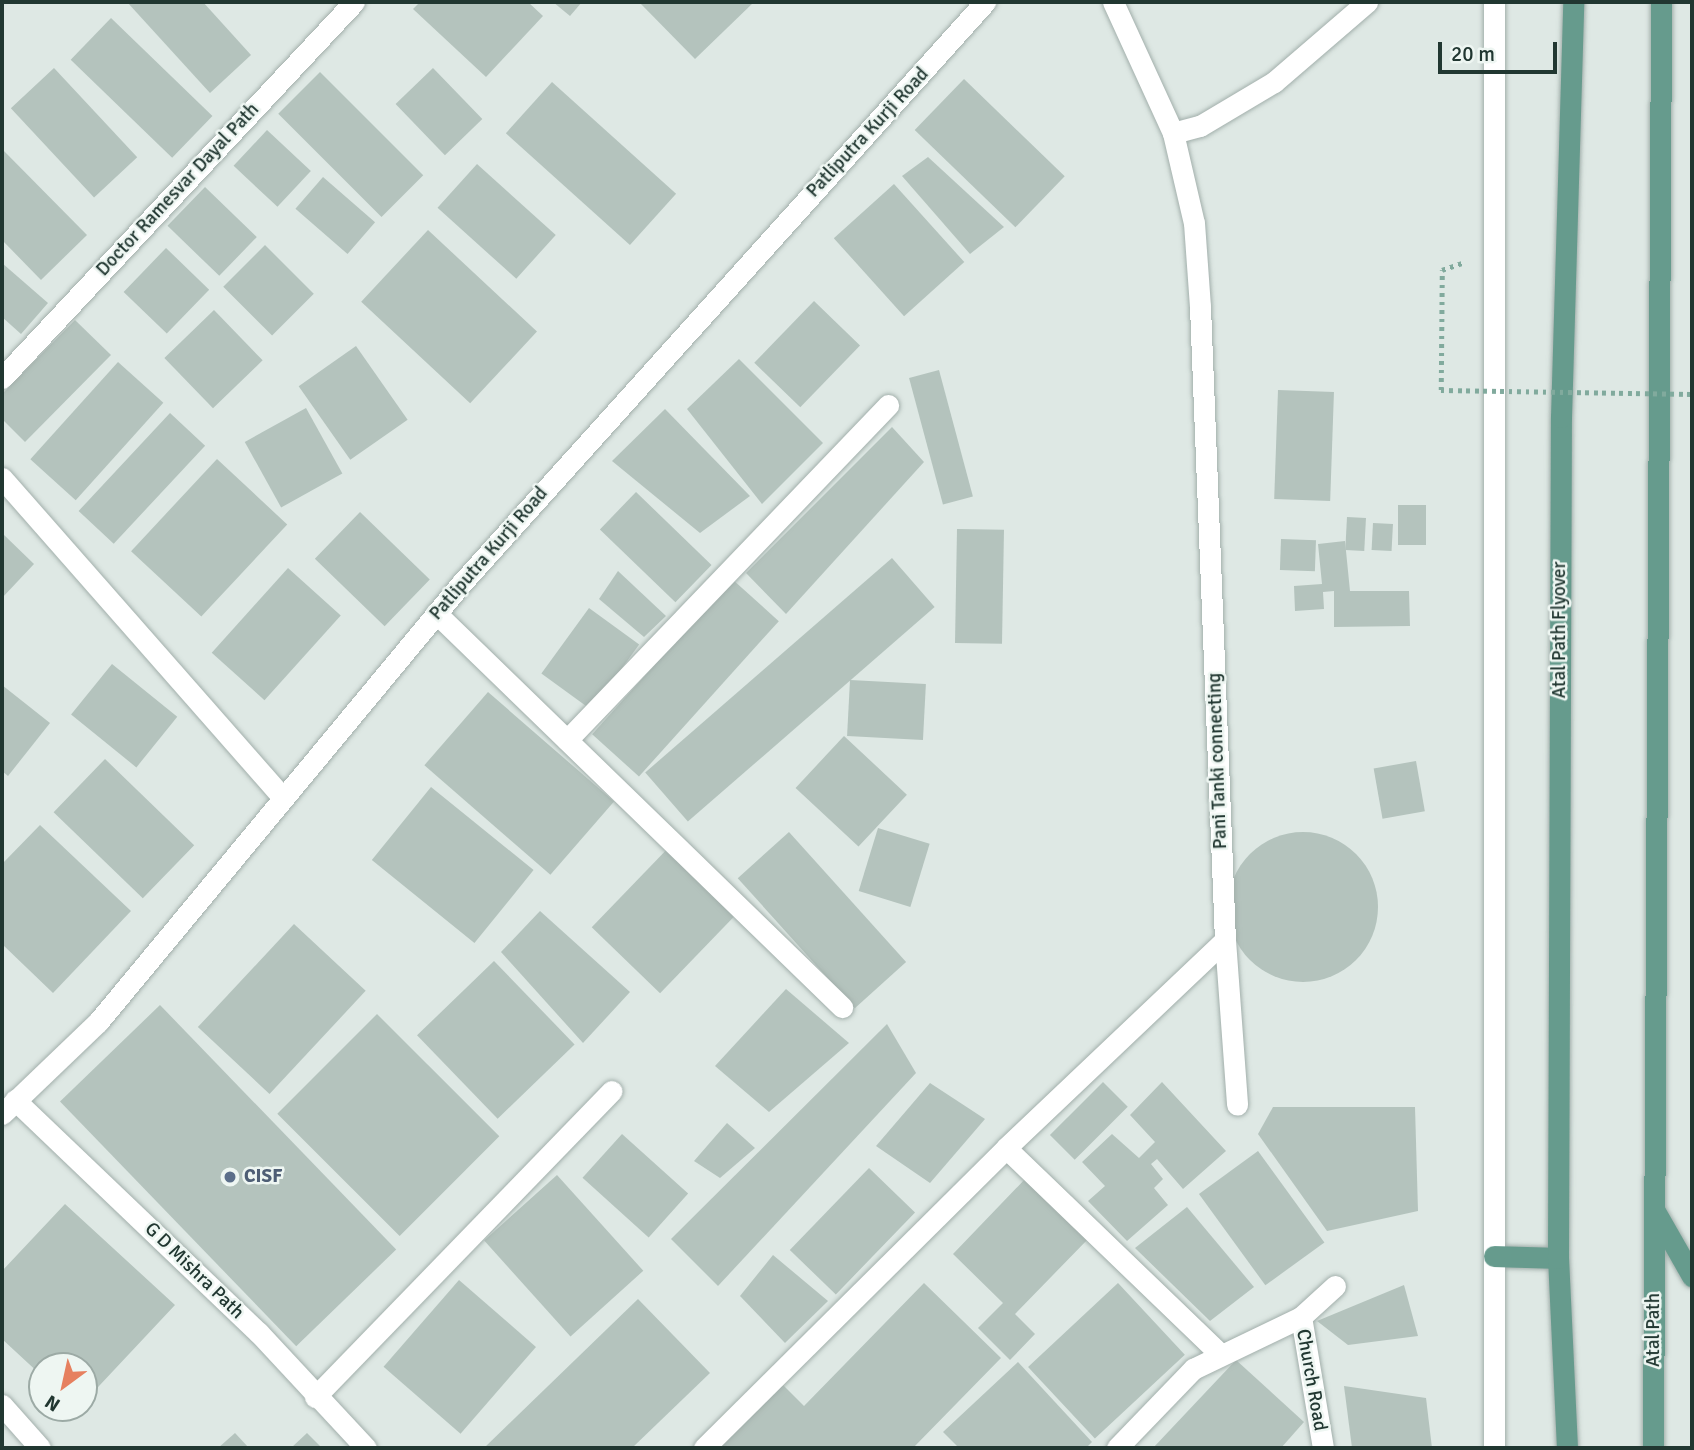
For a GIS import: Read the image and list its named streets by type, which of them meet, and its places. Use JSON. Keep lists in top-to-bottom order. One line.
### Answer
{"streets":{"main road":["Atal Path Flyover","Atal Path"],"street":["Patliputra Kurji Road","Doctor Ramesvar Dayal Path","Pani Tanki connecting","G D Mishra Path","Church Road"]},"crossings":[["Patliputra Kurji Road","G D Mishra Path"]],"places":["CISF"],"scale_bar":"20 m","north":"bottom left"}
